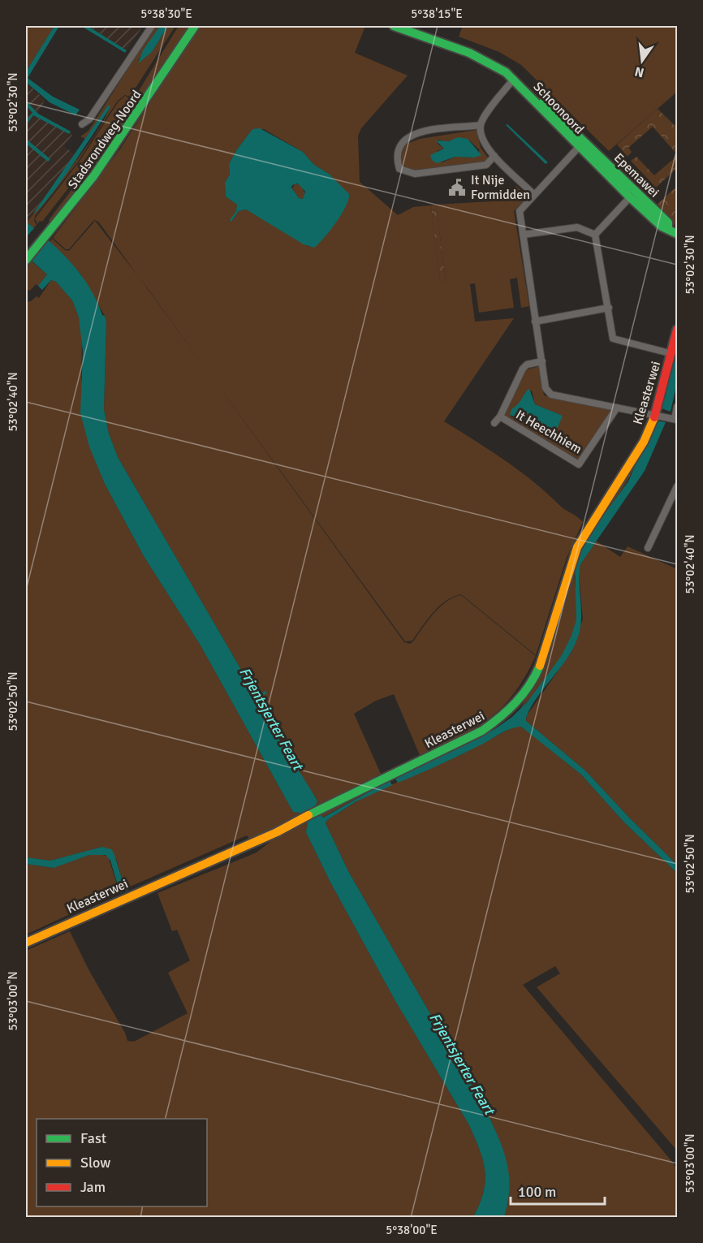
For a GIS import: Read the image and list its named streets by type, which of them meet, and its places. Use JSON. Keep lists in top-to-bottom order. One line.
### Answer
{"streets":{"street":["Schoonoord","Stadsrondweg-Noord","Epemawei","Kleasterwei","It Heechhiem"]},"crossings":[["Schoonoord","Epemawei"]],"water":["Frjentsjerter Feart"],"places":{"public building":["It Nije Formidden"]},"legend":["Fast","Slow","Jam"],"scale_bar":"100 m","north":"bottom","coordinates":["5°38'30\"E","5°38'15\"E","53°02'30\"N","53°02'40\"N","53°02'50\"N","53°03'00\"N","5°38'00\"E"]}
